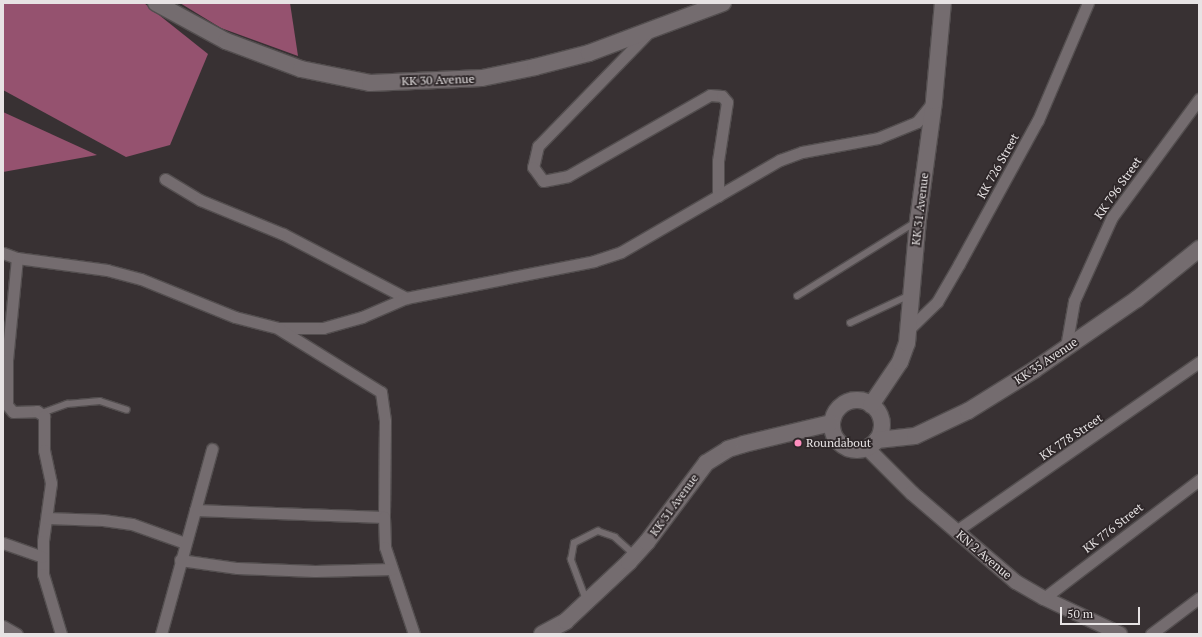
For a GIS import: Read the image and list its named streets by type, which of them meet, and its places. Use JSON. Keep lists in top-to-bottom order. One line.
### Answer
{"streets":{"main road":["KK 30 Avenue","KK 31 Avenue","KK 35 Avenue"],"street":["KK 726 Street","KK 796 Street","KK 778 Street","KK 776 Street","KN 2 Avenue"]},"crossings":[["KK 726 Street","KK 31 Avenue"],["KK 796 Street","KK 35 Avenue"],["KK 31 Avenue","KK 35 Avenue"],["KK 31 Avenue","KN 2 Avenue"],["KK 35 Avenue","KN 2 Avenue"],["KK 778 Street","KN 2 Avenue"],["KK 776 Street","KN 2 Avenue"]],"places":["Roundabout"],"scale_bar":"50 m"}
